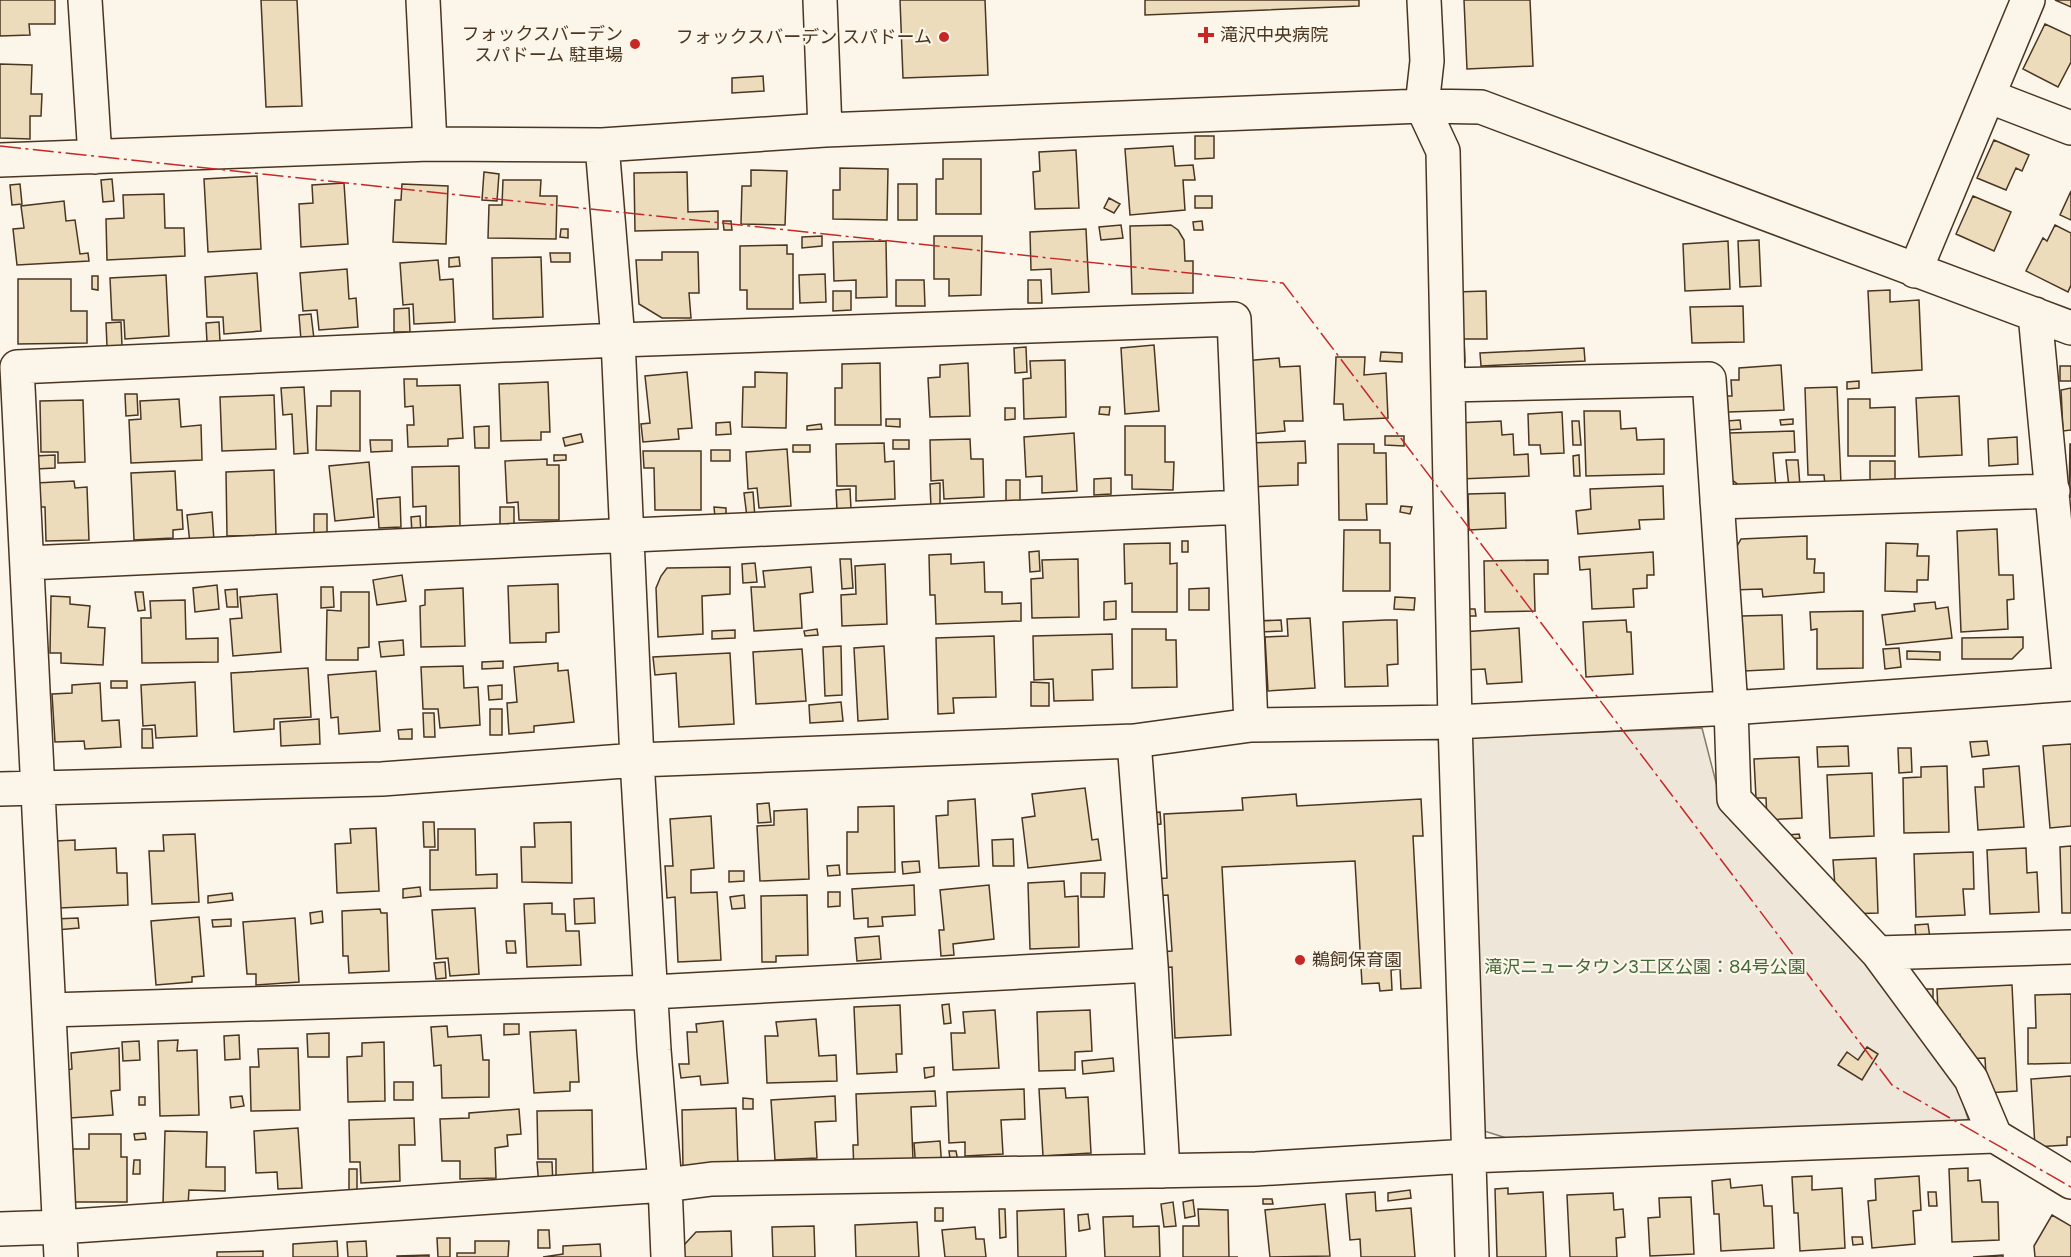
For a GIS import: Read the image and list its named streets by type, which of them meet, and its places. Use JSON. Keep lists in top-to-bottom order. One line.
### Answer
{"parks":["滝沢ニュータウン3工区公園：84号公園"],"places":{"health":["滝沢中央病院"],"other":["フォックスバーデン スパドーム","フォックスバーデン スパドーム 駐車場","鵜飼保育園"]}}
